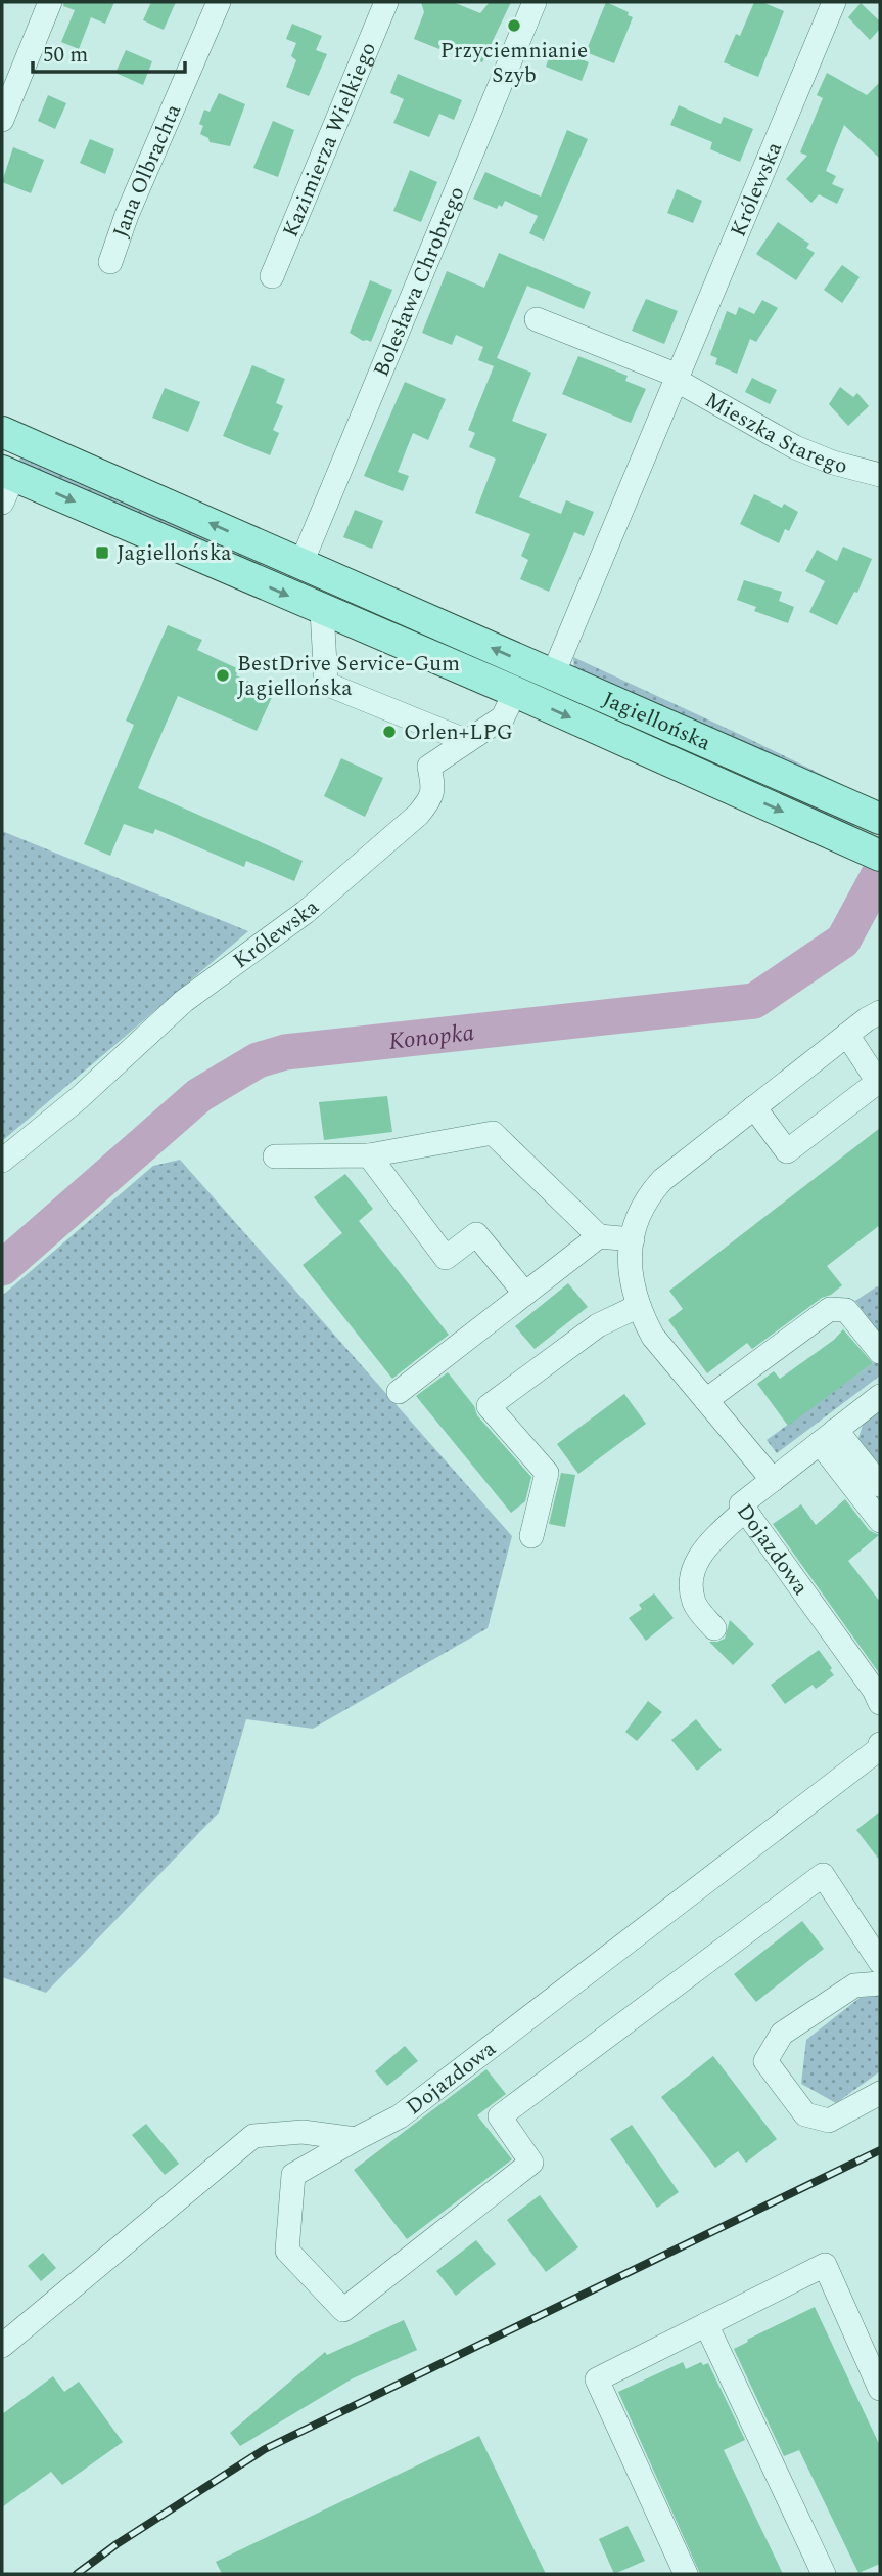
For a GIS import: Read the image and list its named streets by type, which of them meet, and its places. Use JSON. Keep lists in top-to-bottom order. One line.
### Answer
{"streets":{"main road":["Jagiellońska"],"street":["Kazimierza Wielkiego","Jana Olbrachta","Królewska","Bolesława Chrobrego","Mieszka Starego","Dojazdowa"]},"crossings":[["Królewska","Mieszka Starego"],["Królewska","Jagiellońska"],["Bolesława Chrobrego","Jagiellońska"]],"water":["Konopka"],"places":{"other":["Przyciemnianie Szyb","BestDrive Service-Gum Jagiellońska","Orlen+LPG"],"transit":["Jagiellońska"]},"scale_bar":"50 m"}
